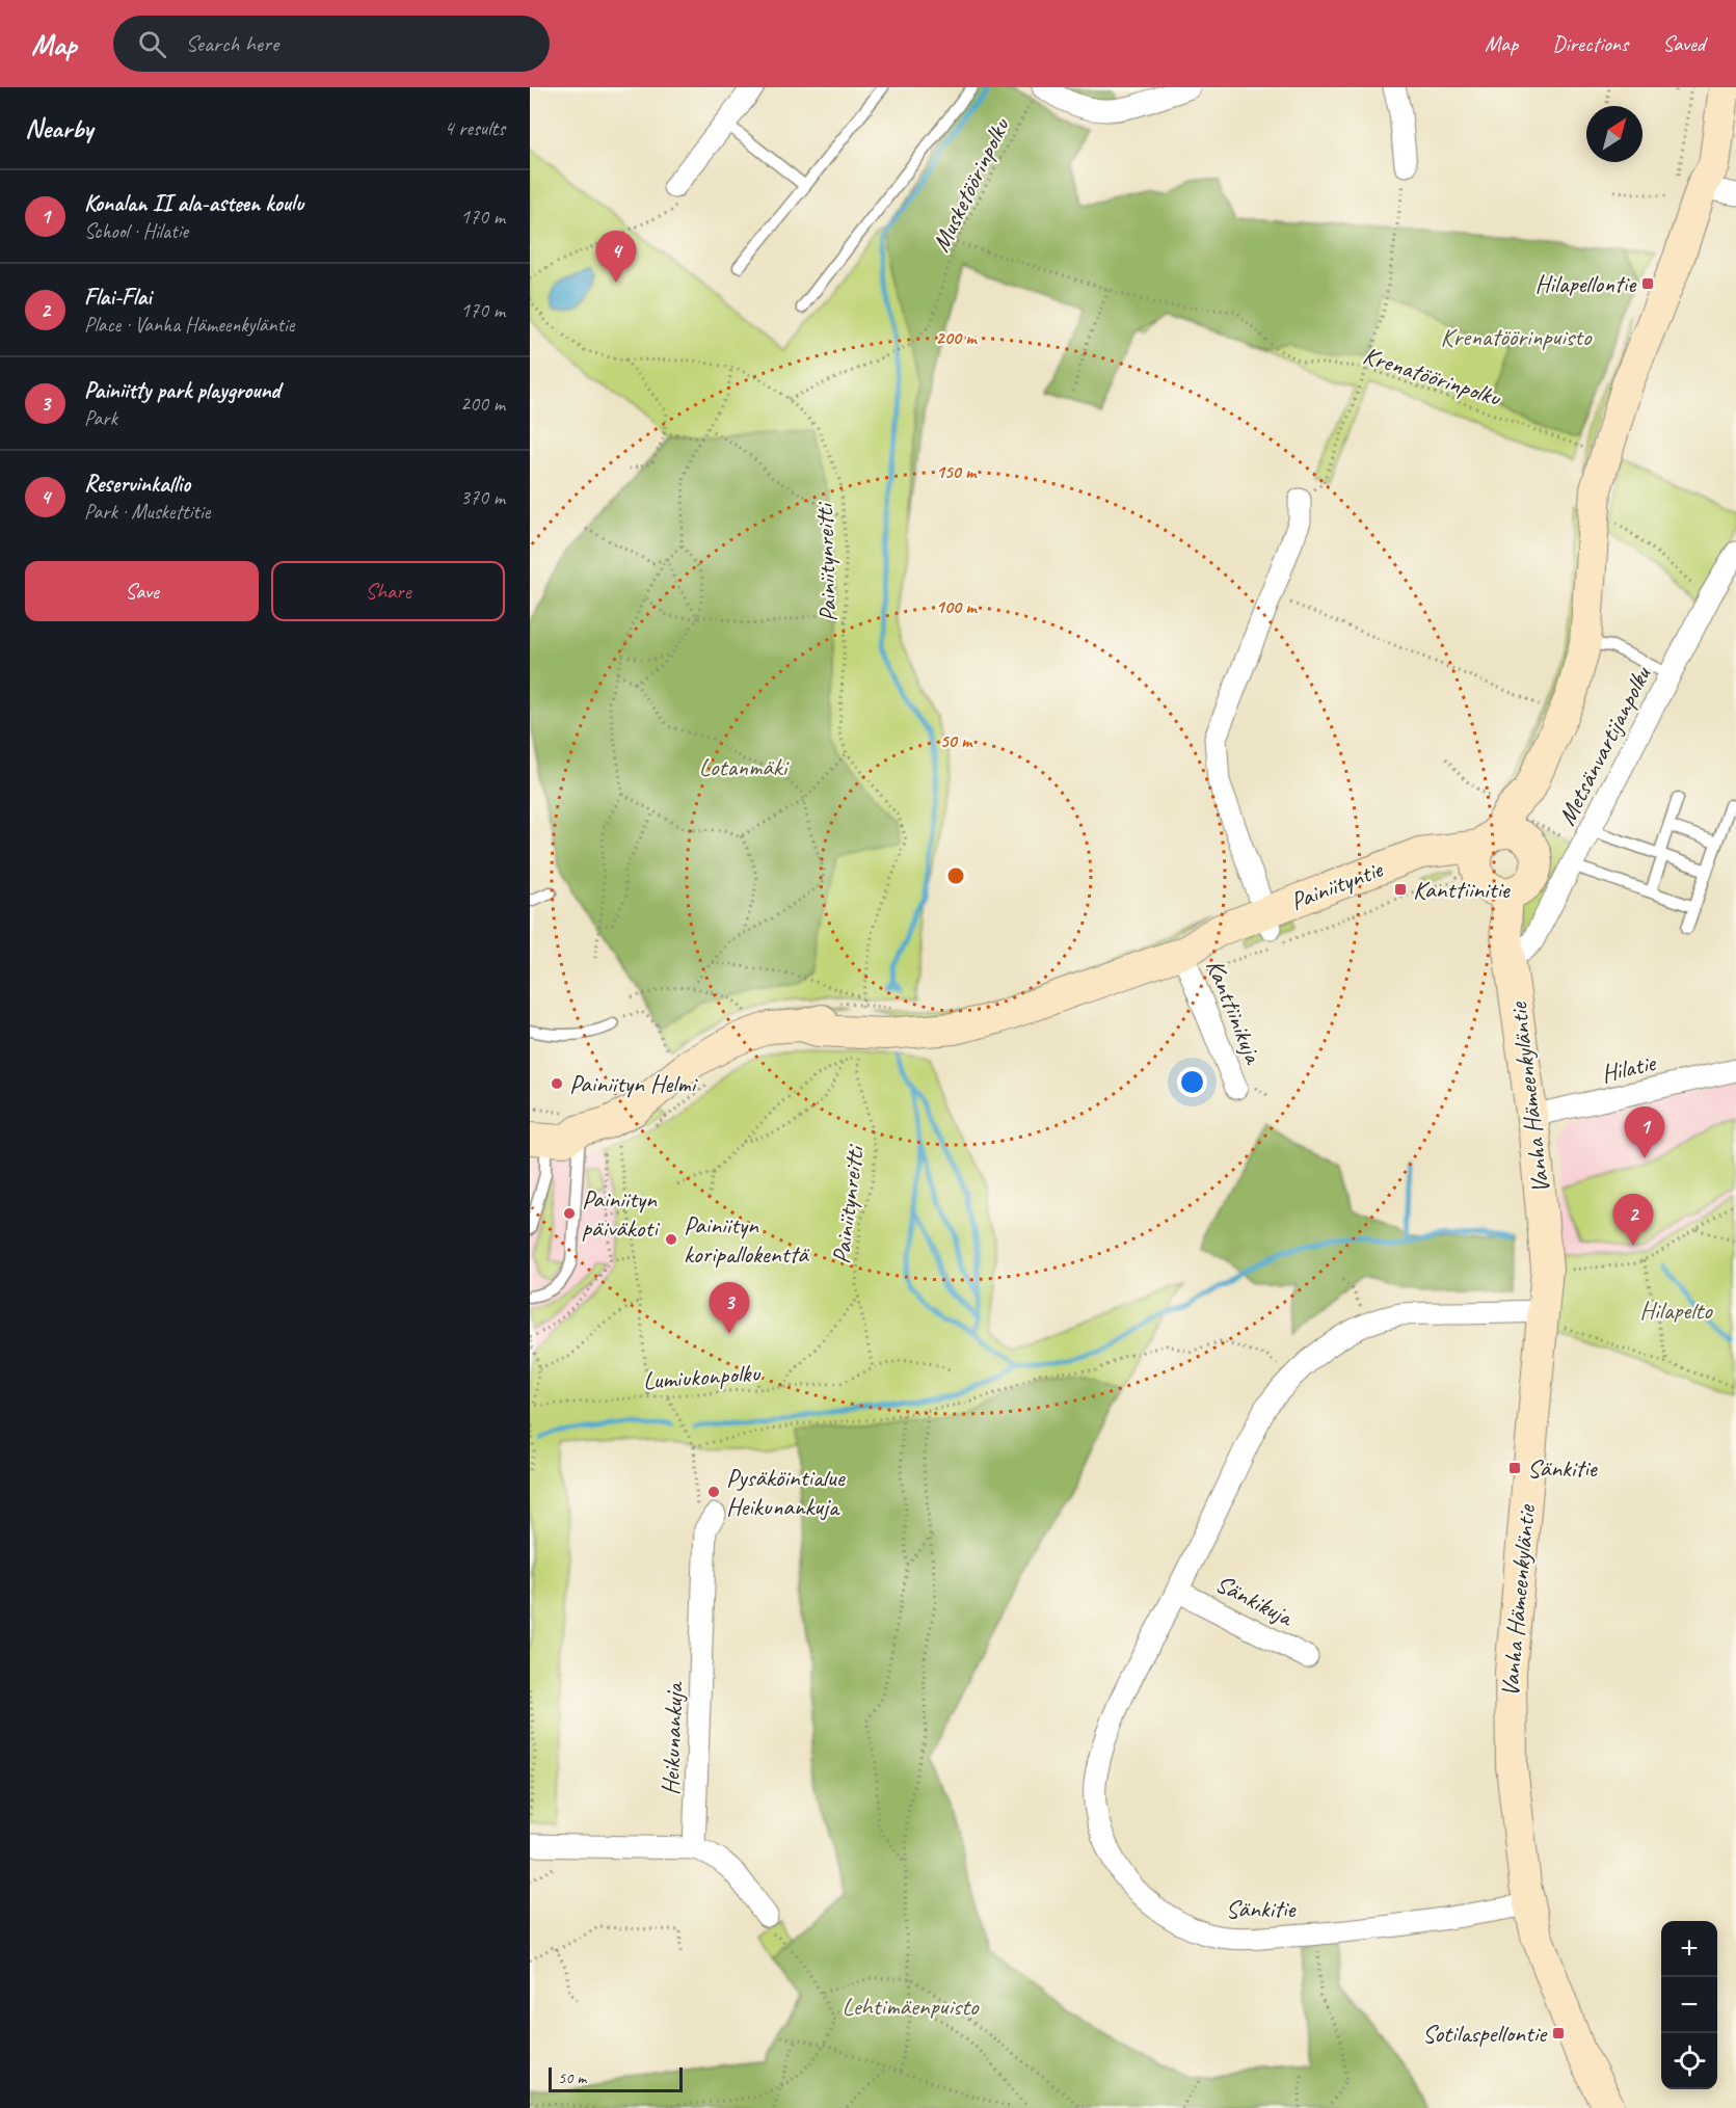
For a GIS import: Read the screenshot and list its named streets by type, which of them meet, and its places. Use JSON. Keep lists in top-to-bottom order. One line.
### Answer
{"streets":{"street":["Metsänvartijanpolku","Painiityntie","Kanttiinikuja","Hilatie","Vanha Hämeenkyläntie","Sänkikuja","Heikunankuja","Sänkitie"],"path":["Musketöörinpolku","Krenatöörinpolku","Painiitynreitti","Lumiukonpolku"]},"crossings":[["Musketöörinpolku","Krenatöörinpolku"],["Musketöörinpolku","Painiitynreitti"],["Painiitynreitti","Lumiukonpolku"],["Metsänvartijanpolku","Vanha Hämeenkyläntie"],["Painiityntie","Kanttiinikuja"],["Painiityntie","Vanha Hämeenkyläntie"],["Hilatie","Vanha Hämeenkyläntie"],["Vanha Hämeenkyläntie","Sänkitie"],["Sänkikuja","Sänkitie"]],"parks":["Krenatöörinpuisto","Lotanmäki","Hilapelto","Lehtimäenpuisto"],"places":{"transit":["Hilapellontie","Kanttiinitie","Sänkitie","Sotilaspellontie"],"other":["Painiityn Helmi","Painiityn päiväkoti","Painiityn koripallokenttä","Pysäköintialue Heikunankuja"]},"scale_bar":"50 m","north":"top right","page":{"header":"Map","search":"Search here","nav":["Map","Directions","Saved"],"heading":["Nearby","4 results"],"list":[{"mark":"1","name":"Konalan II ala-asteen koulu","note":"School · Hilatie","value":"170 m"},{"mark":"2","name":"Flai-Flai","note":"Place · Vanha Hämeenkyläntie","value":"170 m"},{"mark":"3","name":"Painiitty park playground","note":"Park","value":"200 m"},{"mark":"4","name":"Reservinkallio","note":"Park · Muskettitie","value":"370 m"}],"pins":["4","1","2","3"],"buttons":["Save","Share"],"map_buttons":["+","−"],"scale":"50 m"},"rings":["200 m","150 m","100 m","50 m"]}
